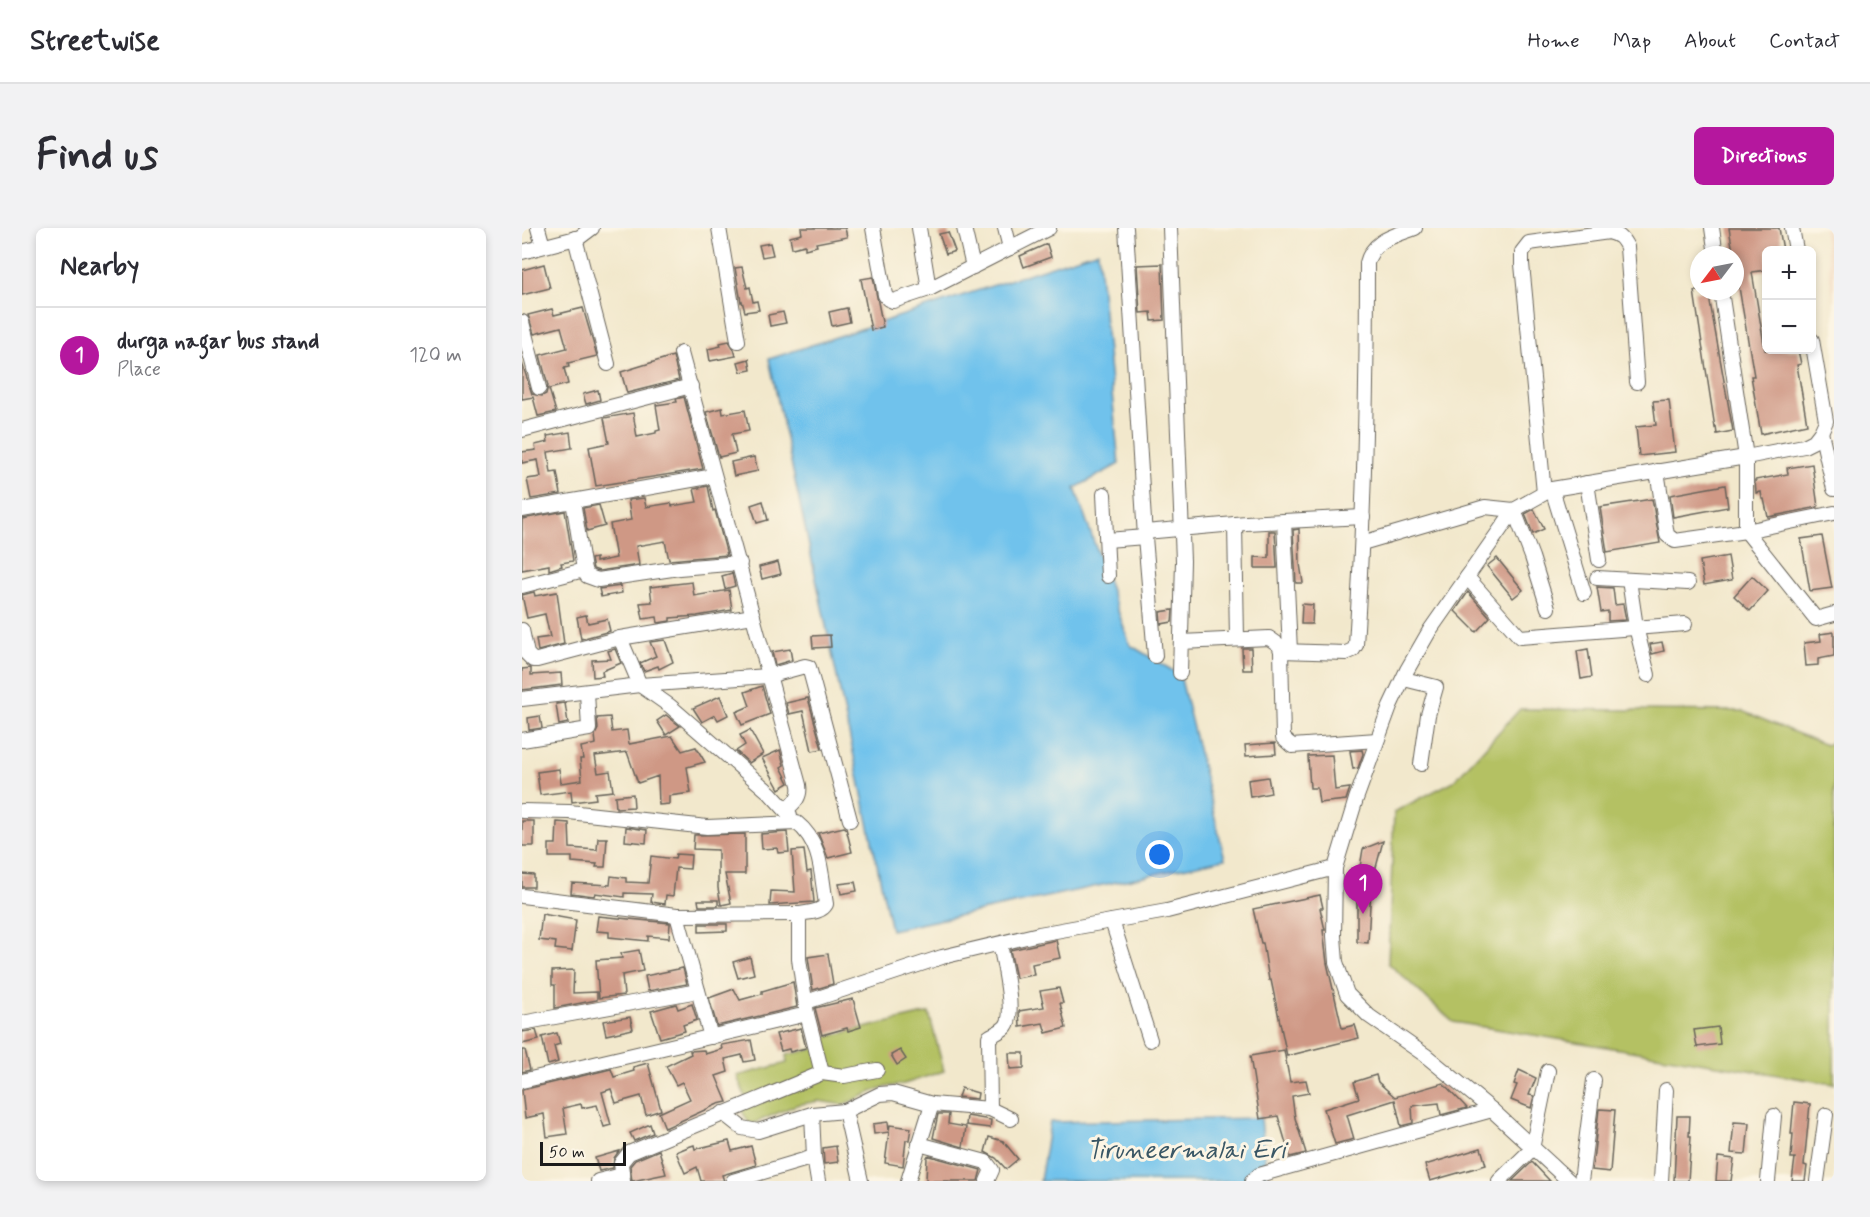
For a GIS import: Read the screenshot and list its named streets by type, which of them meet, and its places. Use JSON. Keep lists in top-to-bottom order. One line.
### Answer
{"water":["Tiruneermalai Eri"],"scale_bar":"50 m","north":"bottom left","page":{"header":"Streetwise","nav":["Home","Map","About","Contact"],"buttons":"Directions","title":"Find us","heading":"Nearby","map_buttons":["+","−"],"list":[{"mark":"1","name":"durga nagar bus stand","note":"Place","value":"120 m"}],"pins":"1","scale":"50 m"}}
